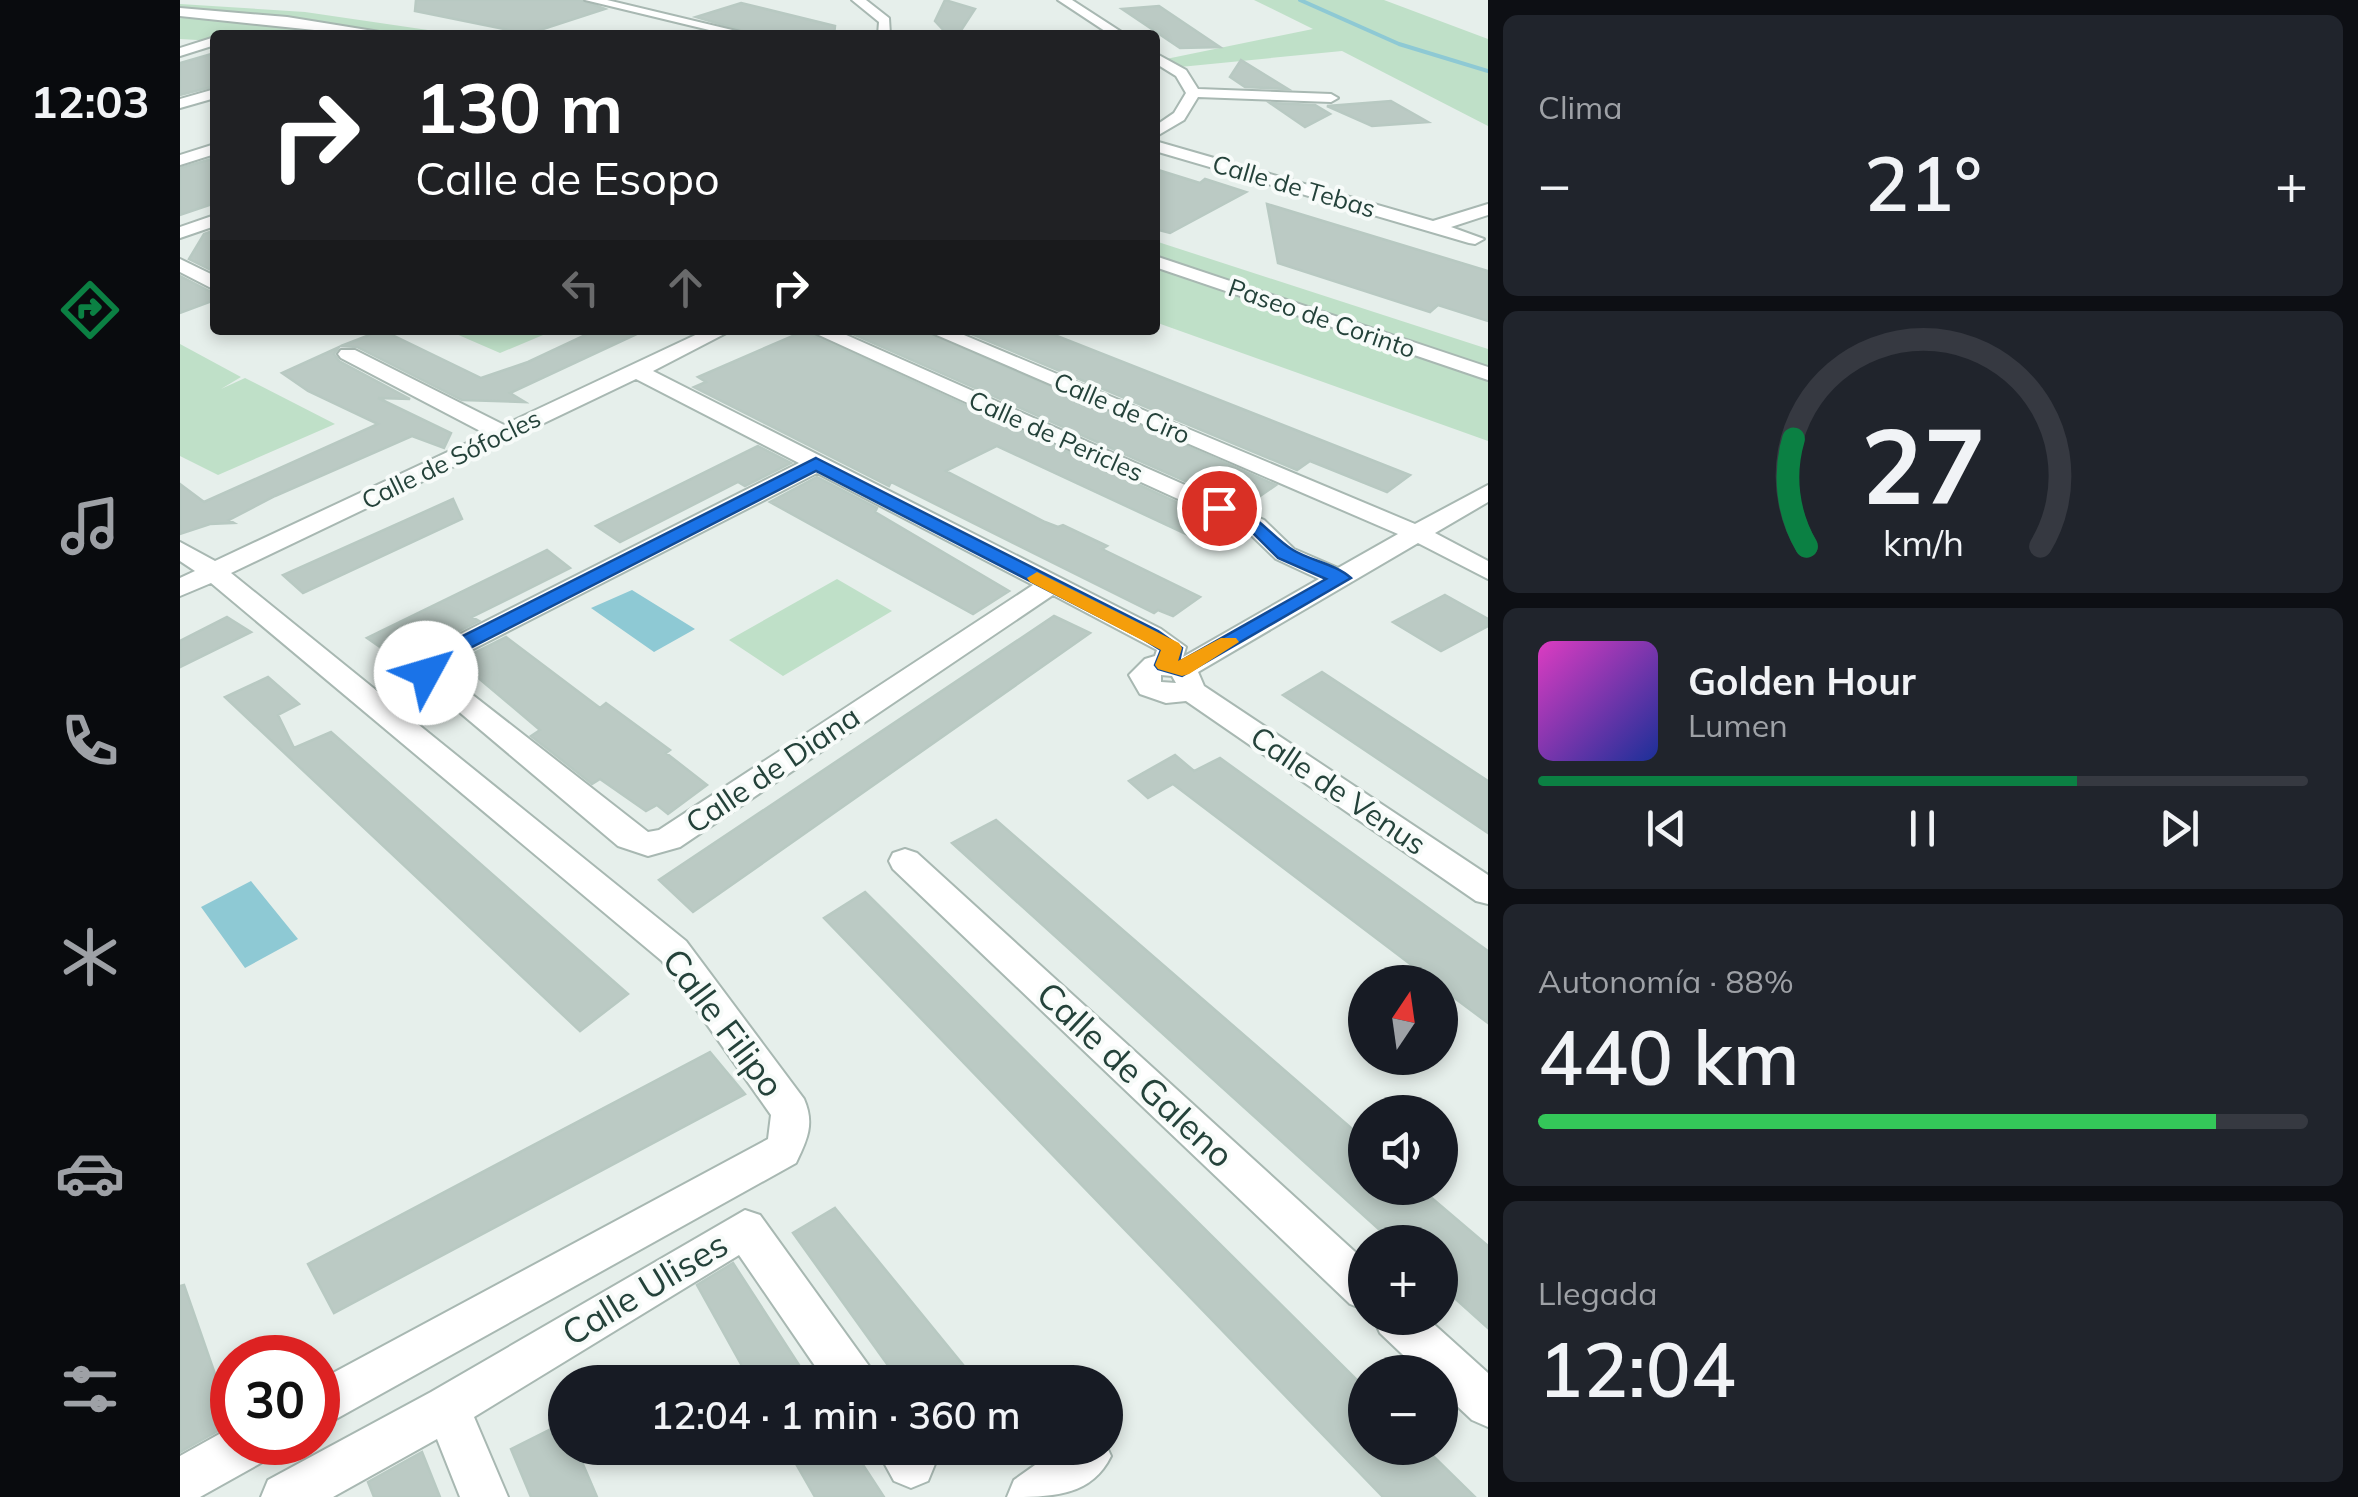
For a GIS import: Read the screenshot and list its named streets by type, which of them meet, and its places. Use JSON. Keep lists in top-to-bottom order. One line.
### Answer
{"streets":{"street":["Calle de Tebas","Paseo de Corinto","Calle de Ciro","Calle de Pericles","Calle de Sófocles","Calle de Diana","Calle de Venus","Calle Filipo","Calle de Galeno","Calle Ulises"]},"crossings":[["Calle de Sófocles","Calle Filipo"]],"north":"top","page":{"tabs":"12:03","tile":["Clima",["Autonomía · 88%","440 km"],["Llegada","12:04"]],"turn":["130 m","Calle de Esopo"],"heat":["−","21°","+"],"song":["Golden Hour","Lumen"],"map_buttons":["+","−"],"limit":"30","trip":"12:04 · 1 min · 360 m","gauge":["27","km/h"]}}
